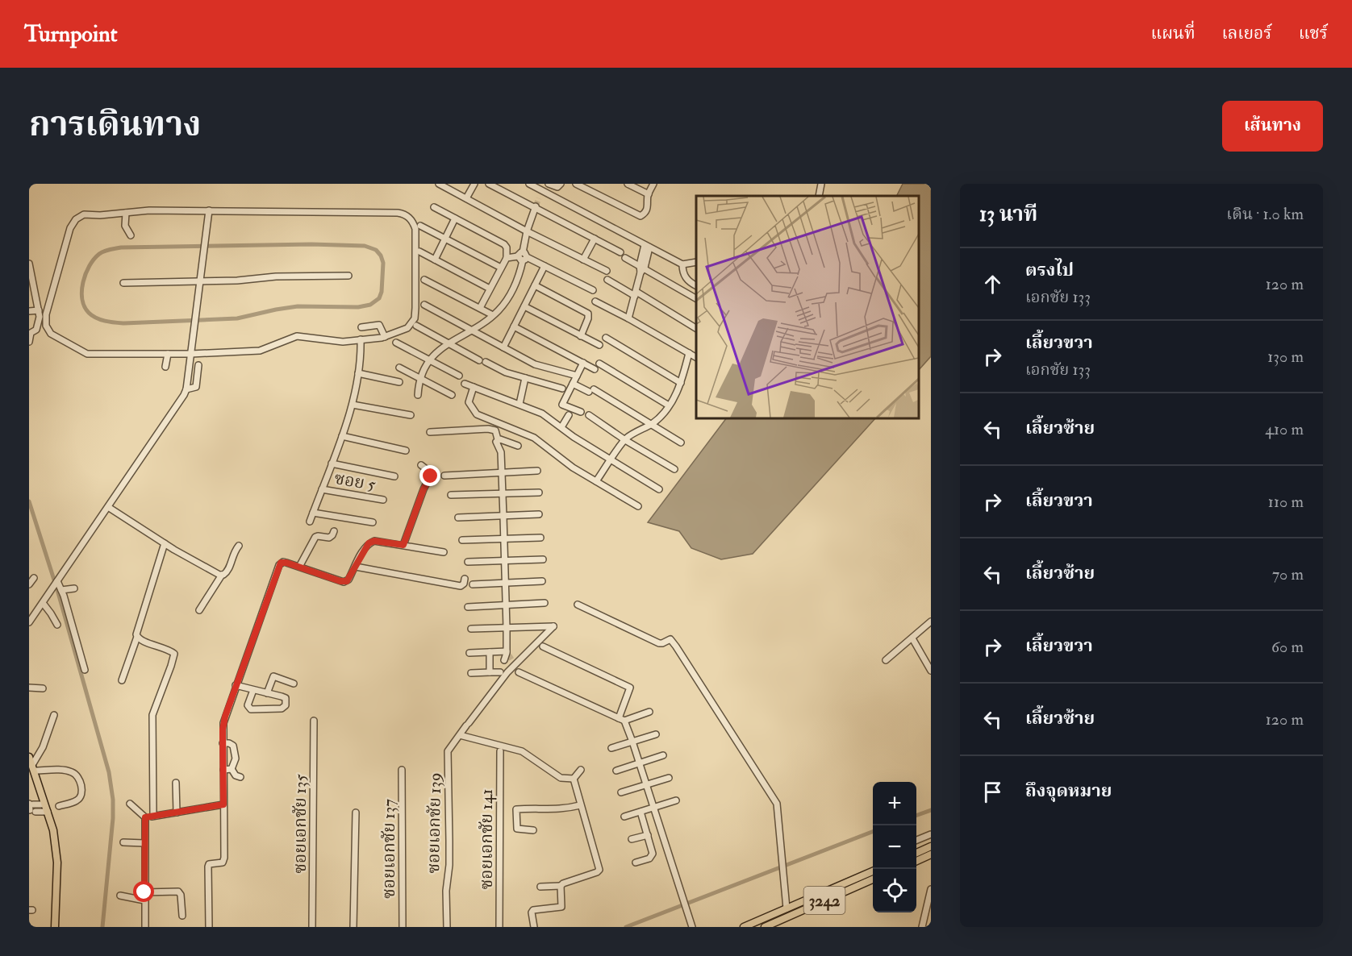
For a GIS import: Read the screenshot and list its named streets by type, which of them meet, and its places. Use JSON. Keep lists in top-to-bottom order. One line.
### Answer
{"streets":{"main road":["3242"],"street":["ซอย 5","ซอยเอกชัย 139","ซอยเอกชัย 135","ซอยเอกชัย 141","ซอยเอกชัย 137"]},"page":{"header":"Turnpoint","nav":["แผนที่","เลเยอร์","แชร์"],"title":"การเดินทาง","buttons":"เส้นทาง","heading":["13 นาที","เดิน · 1.0 km"],"list":[["ตรงไป","เอกชัย 133","120 m"],["เลี้ยวขวา","เอกชัย 133","130 m"],["เลี้ยวซ้าย","410 m"],["เลี้ยวขวา","110 m"],["เลี้ยวซ้าย","70 m"],["เลี้ยวขวา","60 m"],["เลี้ยวซ้าย","120 m"],"ถึงจุดหมาย"],"map_buttons":["+","−"]}}
